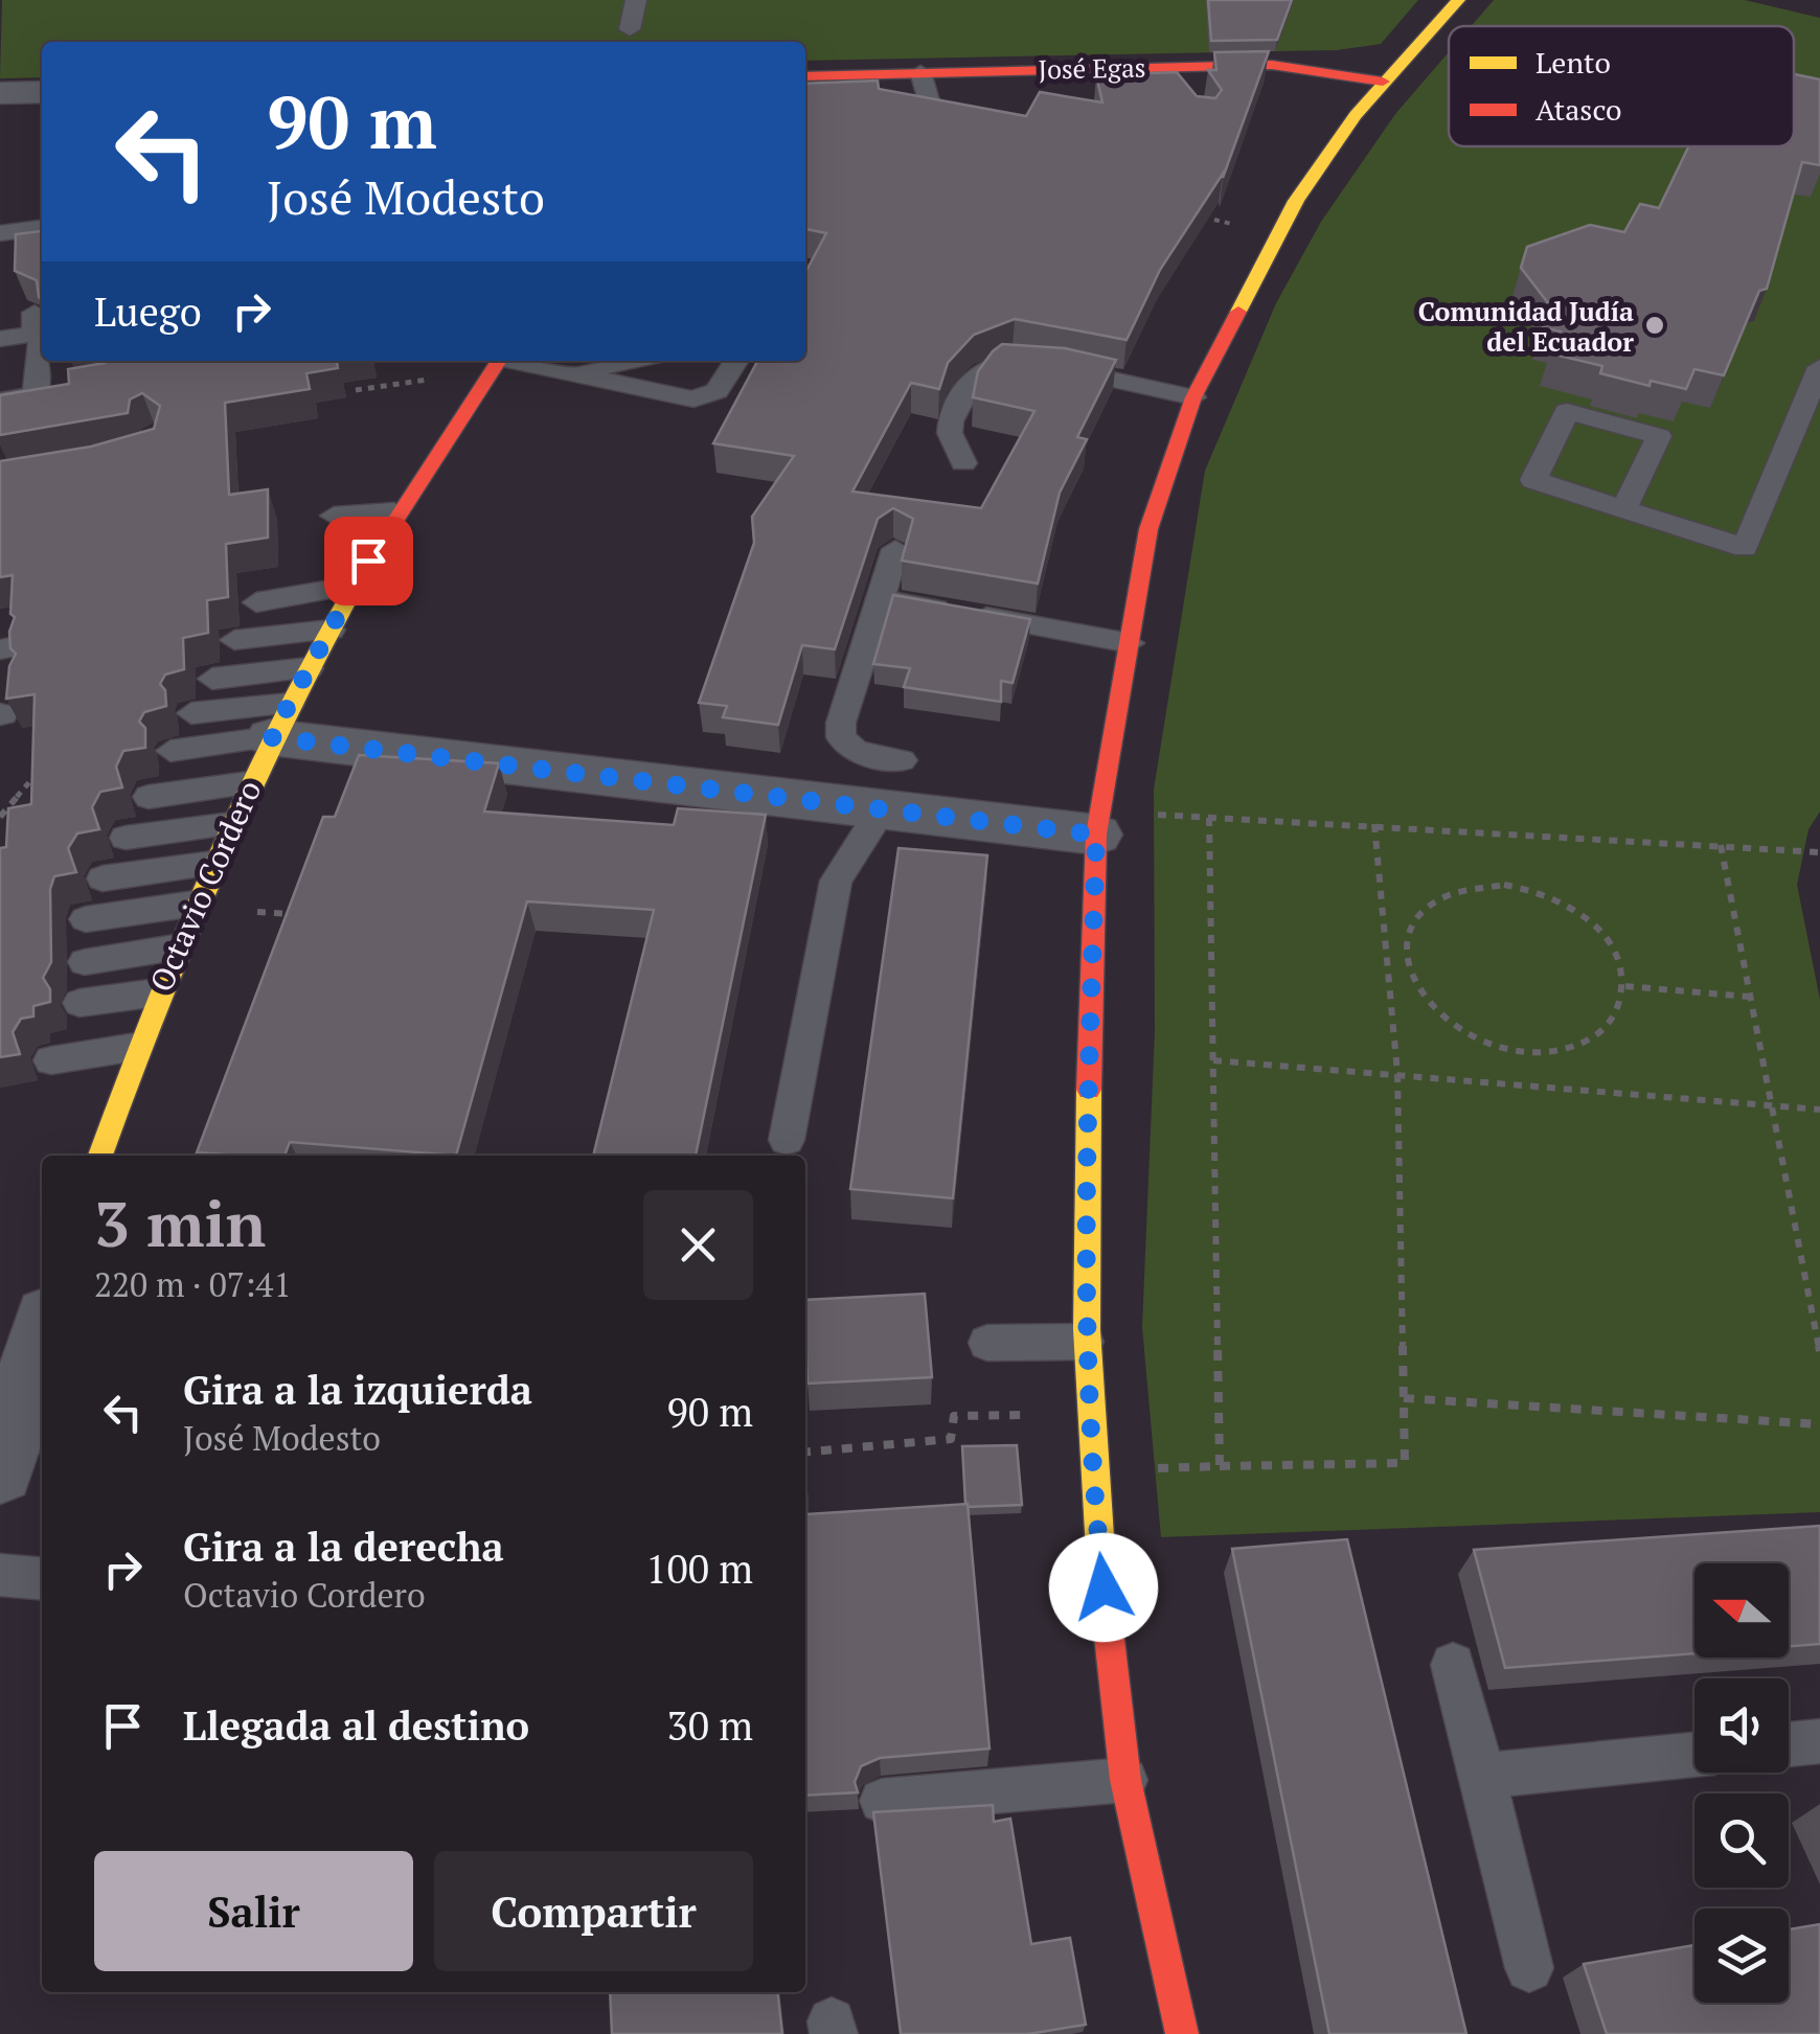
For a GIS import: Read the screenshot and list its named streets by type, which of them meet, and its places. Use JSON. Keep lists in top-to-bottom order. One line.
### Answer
{"streets":{"street":["José Egas","Octavio Cordero"]},"places":["Comunidad Judía del Ecuador"],"legend":["Lento","Atasco"],"north":"left","page":{"turn":["90 m","José Modesto"],"then":"Luego","heading":["3 min","220 m · 07:41"],"list":[{"name":"Gira a la izquierda","note":"José Modesto","value":"90 m"},{"name":"Gira a la derecha","note":"Octavio Cordero","value":"100 m"},{"name":"Llegada al destino","value":"30 m"}],"buttons":["Salir","Compartir"]}}
